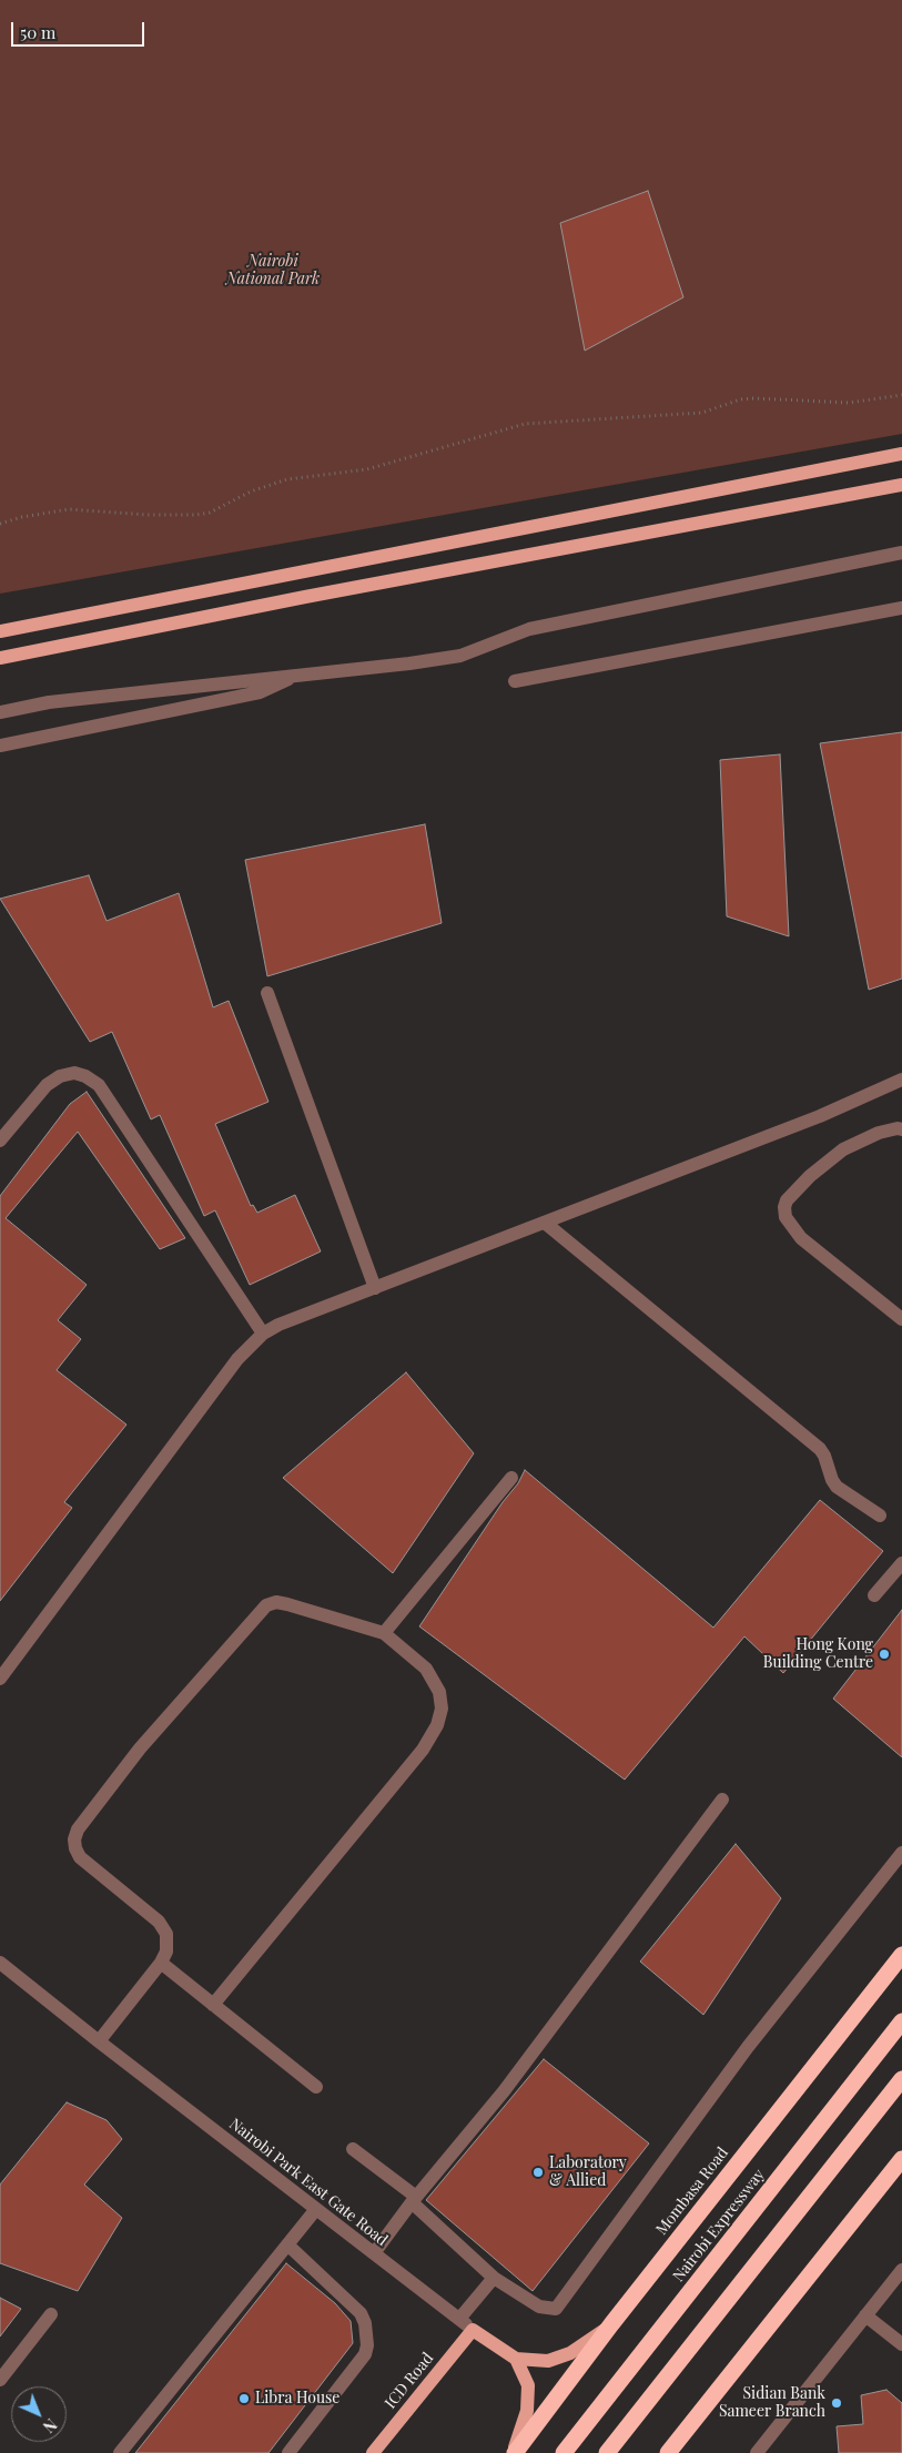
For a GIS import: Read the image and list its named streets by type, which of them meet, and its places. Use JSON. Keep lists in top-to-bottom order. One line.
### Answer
{"streets":{"highway":["Mombasa Road","Nairobi Expressway"],"main road":["Nairobi Park East Gate Road","ICD Road"]},"crossings":[["Nairobi Park East Gate Road","Mombasa Road"],["Nairobi Park East Gate Road","ICD Road"]],"parks":["Nairobi National Park"],"places":["Hong Kong Building Centre","Laboratory & Allied","Libra House","Sidian Bank Sameer Branch"],"scale_bar":"50 m","north":"bottom right"}
